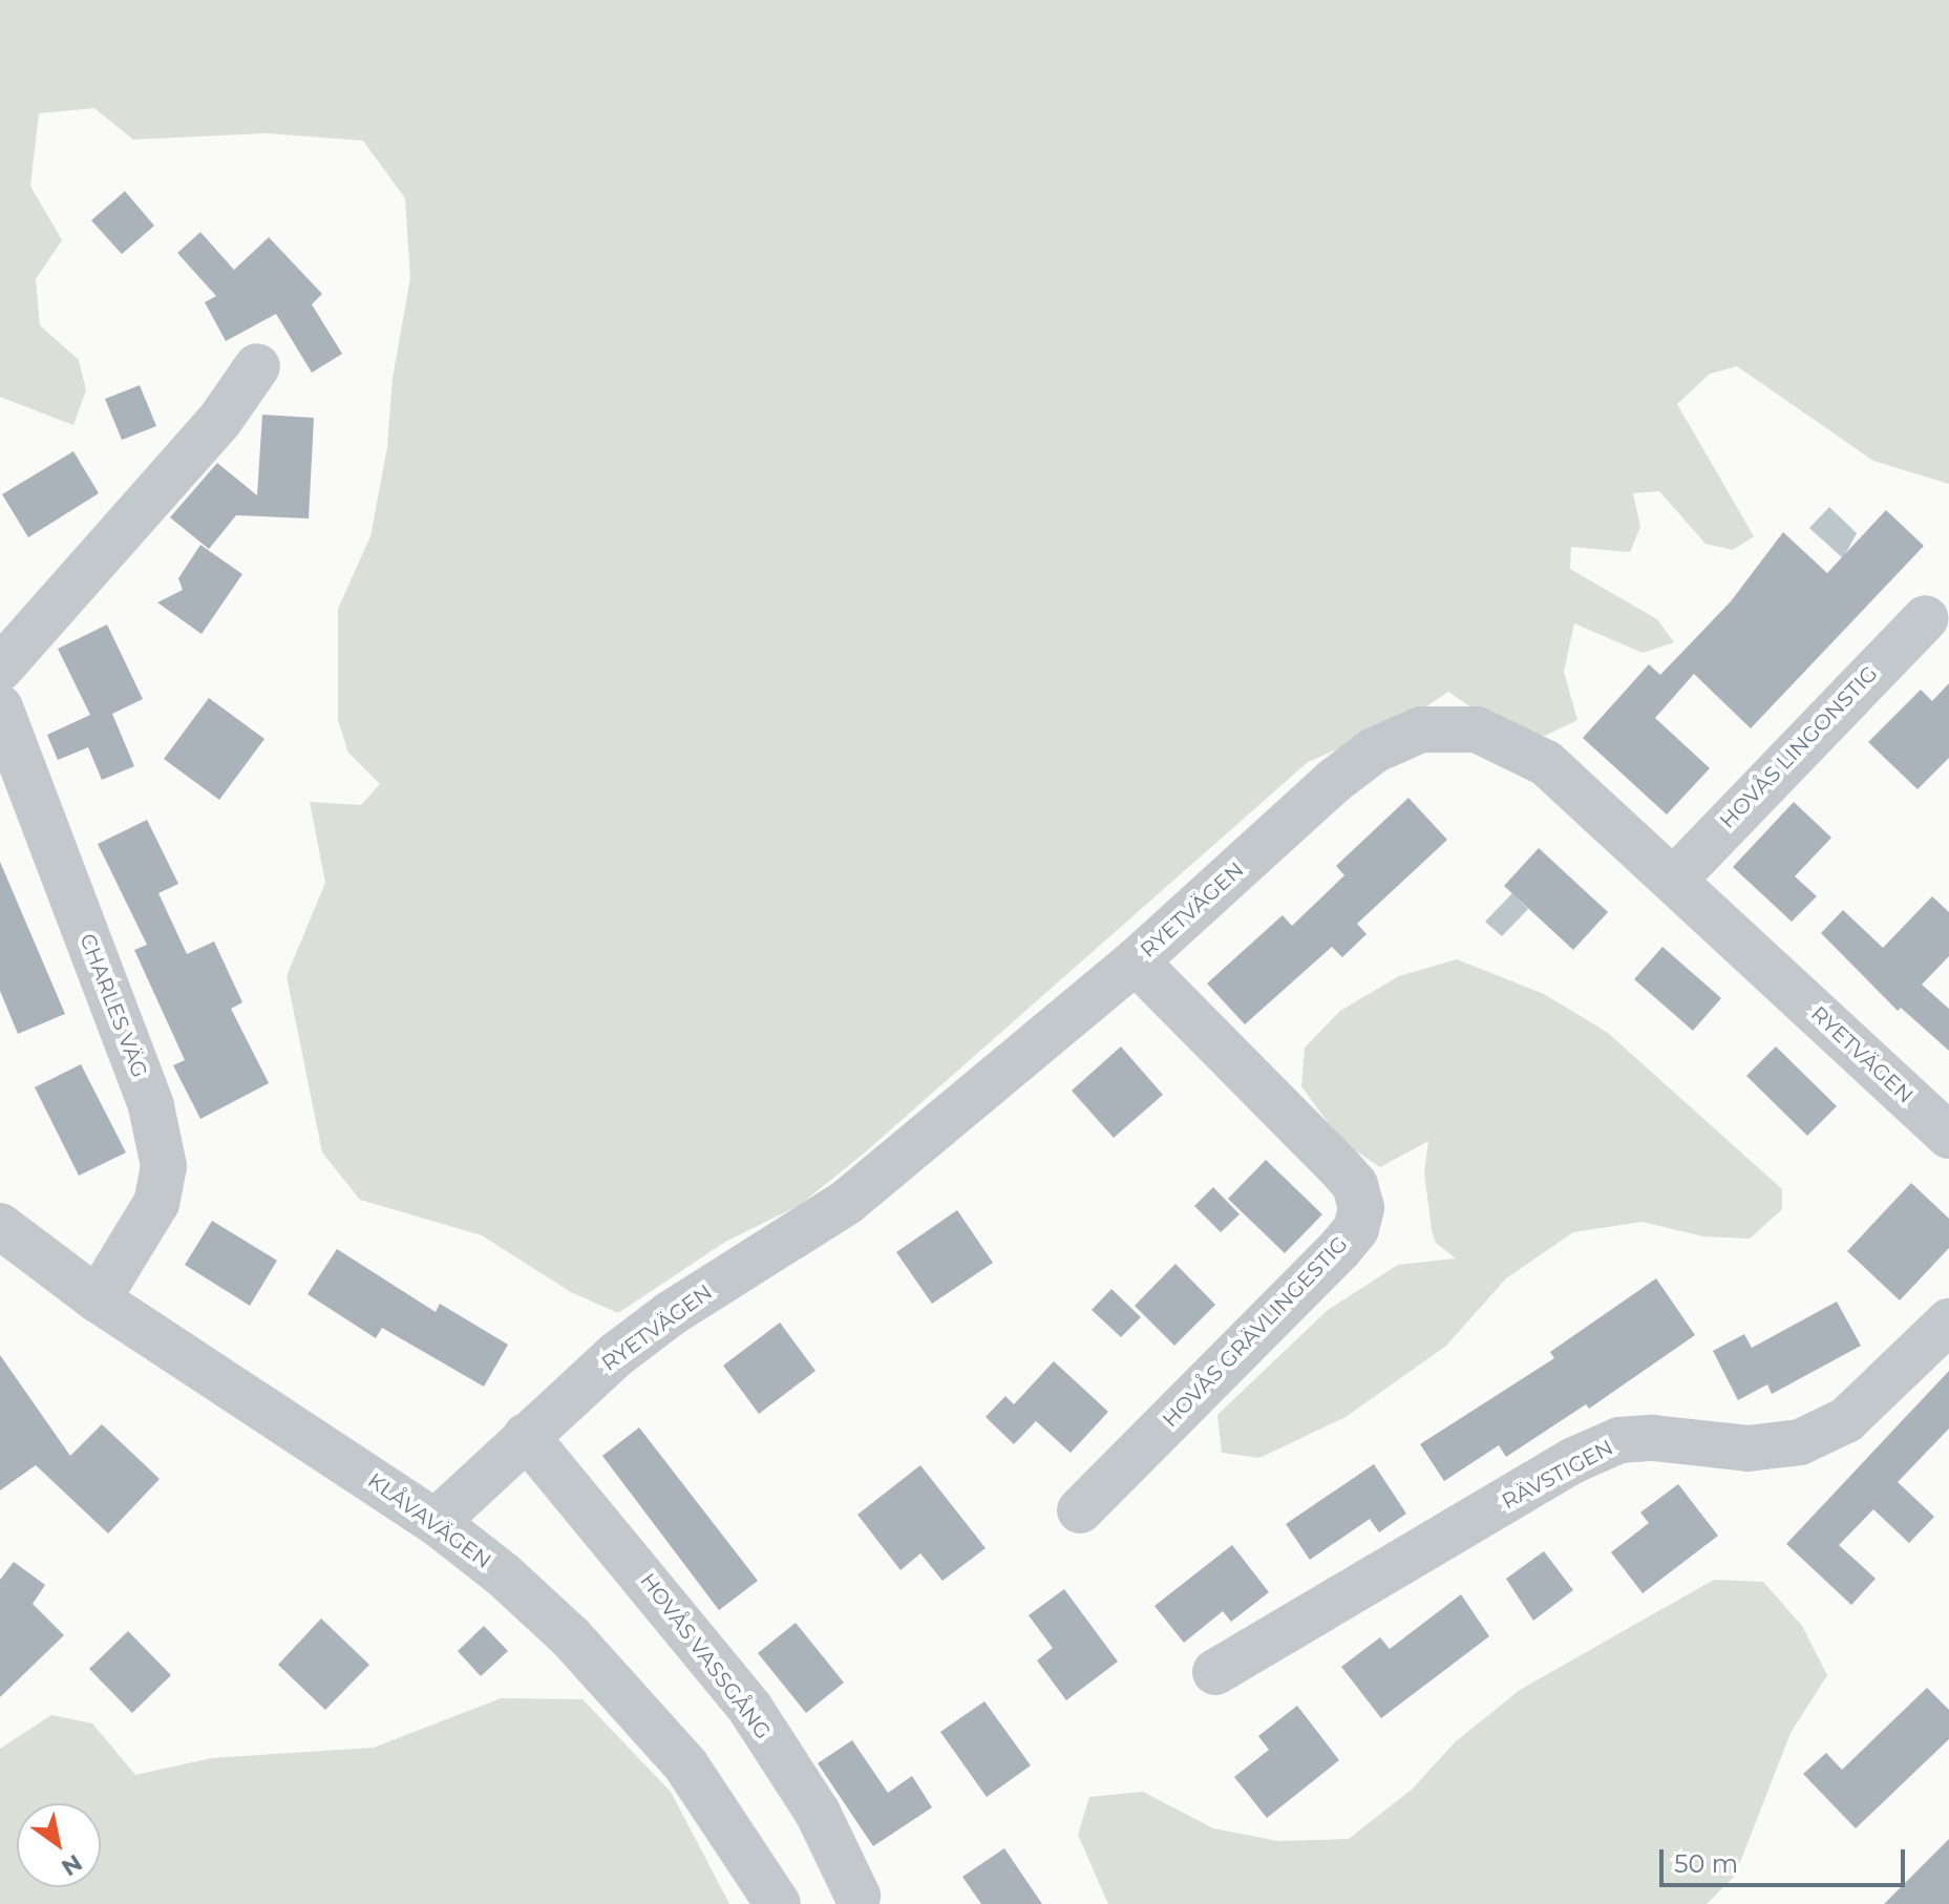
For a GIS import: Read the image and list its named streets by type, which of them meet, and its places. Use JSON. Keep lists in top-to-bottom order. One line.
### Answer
{"streets":{"street":["HOVÅS LINGONSTIG","RYETVÄGEN","CHARLES VÄG","HOVÅS GRÄVLINGESTIG","RÄVSTIGEN","KLÅVAVÄGEN","HOVÅS VASSGÅNG"]},"crossings":[["HOVÅS LINGONSTIG","RYETVÄGEN"],["RYETVÄGEN","HOVÅS GRÄVLINGESTIG"],["RYETVÄGEN","KLÅVAVÄGEN"],["RYETVÄGEN","HOVÅS VASSGÅNG"],["CHARLES VÄG","KLÅVAVÄGEN"]],"scale_bar":"50 m","north":"bottom right"}
